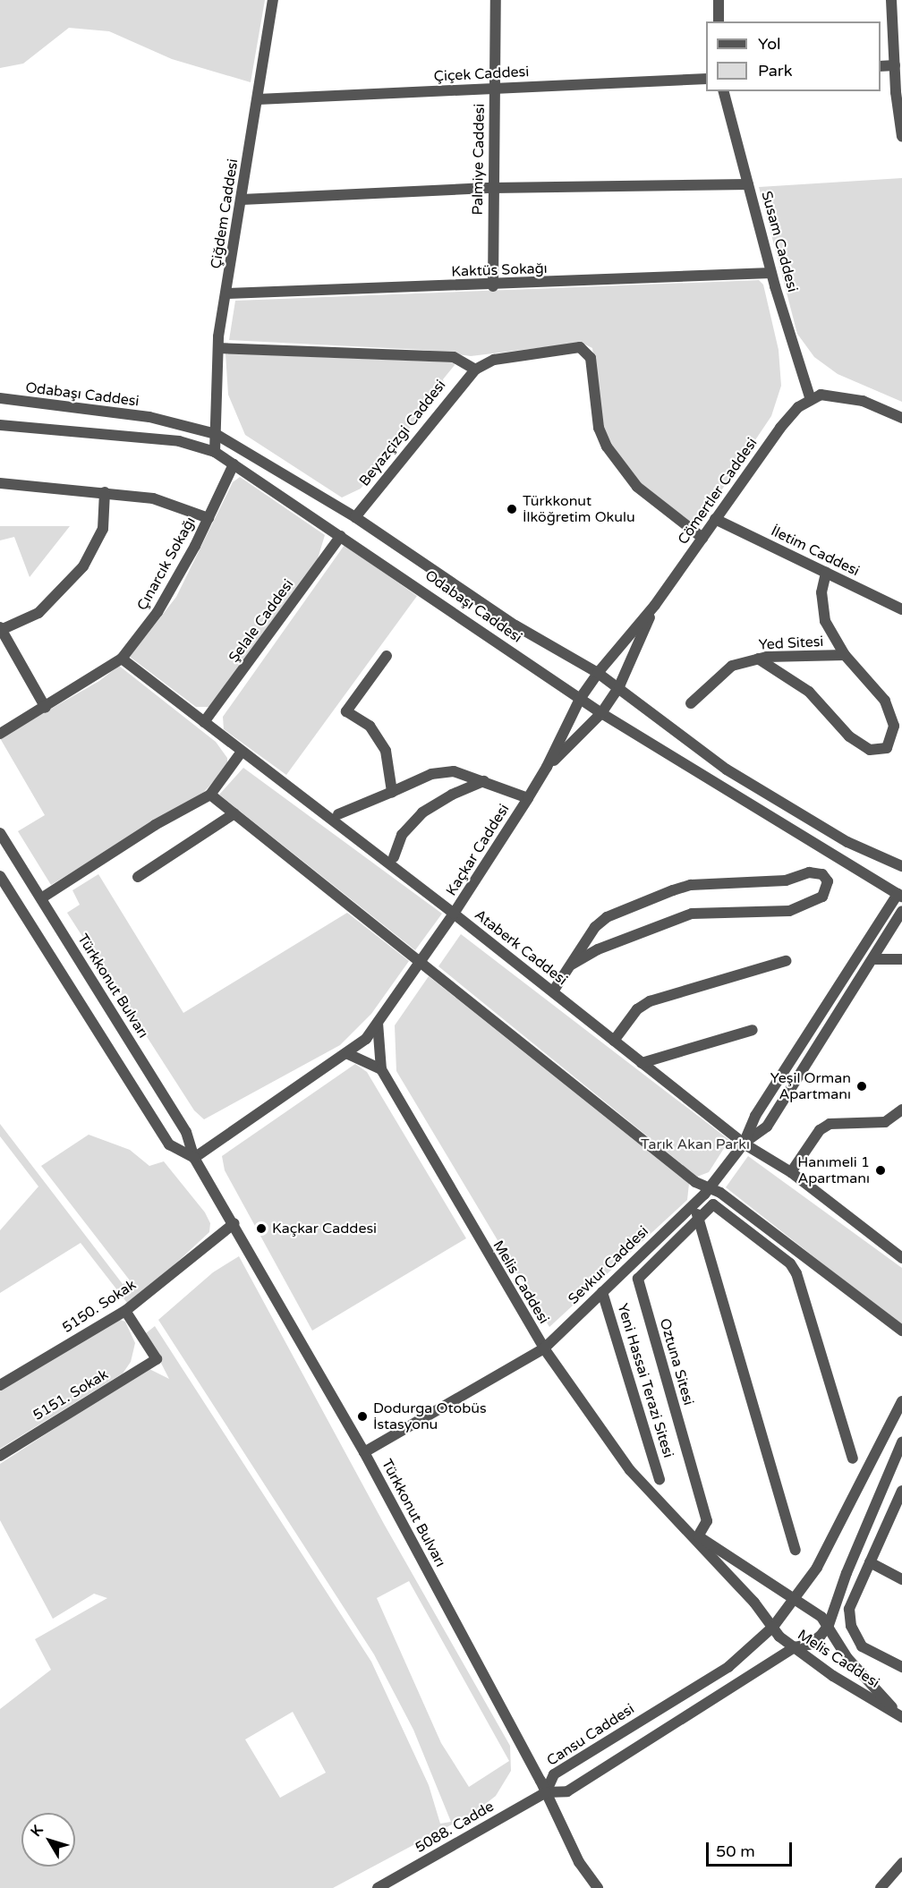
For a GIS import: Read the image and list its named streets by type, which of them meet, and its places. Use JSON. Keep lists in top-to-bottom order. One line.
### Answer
{"streets":{"street":["Çiçek Caddesi","Palmiye Caddesi","Çiğdem Caddesi","Susam Caddesi","Kaktüs Sokağı","Odabaşı Caddesi","Beyazçizgi Caddesi","Cömertler Caddesi","İletim Caddesi","Çınarcık Sokağı","Şelale Caddesi","Yed Sitesi","Kaçkar Caddesi","Ataberk Caddesi","Türkkonut Bulvarı","Sevkur Caddesi","Melis Caddesi","5150. Sokak","Oztuna Sitesi","Yeni Hassai Terazi Sitesi","5151. Sokak","Cansu Caddesi","5088. Cadde"]},"crossings":[["Çiçek Caddesi","Palmiye Caddesi"],["Çiçek Caddesi","Çiğdem Caddesi"],["Palmiye Caddesi","Kaktüs Sokağı"],["Çiğdem Caddesi","Kaktüs Sokağı"],["Çiğdem Caddesi","Odabaşı Caddesi"],["Susam Caddesi","Kaktüs Sokağı"],["Susam Caddesi","Cömertler Caddesi"],["Odabaşı Caddesi","Beyazçizgi Caddesi"],["Odabaşı Caddesi","Cömertler Caddesi"],["Odabaşı Caddesi","Çınarcık Sokağı"],["Odabaşı Caddesi","Şelale Caddesi"],["Odabaşı Caddesi","Kaçkar Caddesi"],["Odabaşı Caddesi","Sevkur Caddesi"],["Cömertler Caddesi","İletim Caddesi"],["Cömertler Caddesi","Kaçkar Caddesi"],["Çınarcık Sokağı","Ataberk Caddesi"],["Şelale Caddesi","Ataberk Caddesi"],["Kaçkar Caddesi","Ataberk Caddesi"],["Kaçkar Caddesi","Türkkonut Bulvarı"],["Ataberk Caddesi","Sevkur Caddesi"],["Türkkonut Bulvarı","Sevkur Caddesi"],["Türkkonut Bulvarı","5150. Sokak"],["Türkkonut Bulvarı","Cansu Caddesi"],["Türkkonut Bulvarı","5088. Cadde"],["Sevkur Caddesi","Melis Caddesi"],["Sevkur Caddesi","Yeni Hassai Terazi Sitesi"],["Melis Caddesi","Oztuna Sitesi"],["Melis Caddesi","Cansu Caddesi"],["5150. Sokak","5151. Sokak"],["Cansu Caddesi","5088. Cadde"]],"parks":["Tarık Akan Parkı"],"places":["Türkkonut İlköğretim Okulu","Yeşil Orman Apartmanı","Hanımeli 1 Apartmanı","Kaçkar Caddesi","Dodurga Otobüs İstasyonu"],"legend":["Yol","Park"],"scale_bar":"50 m","north":"top left"}
